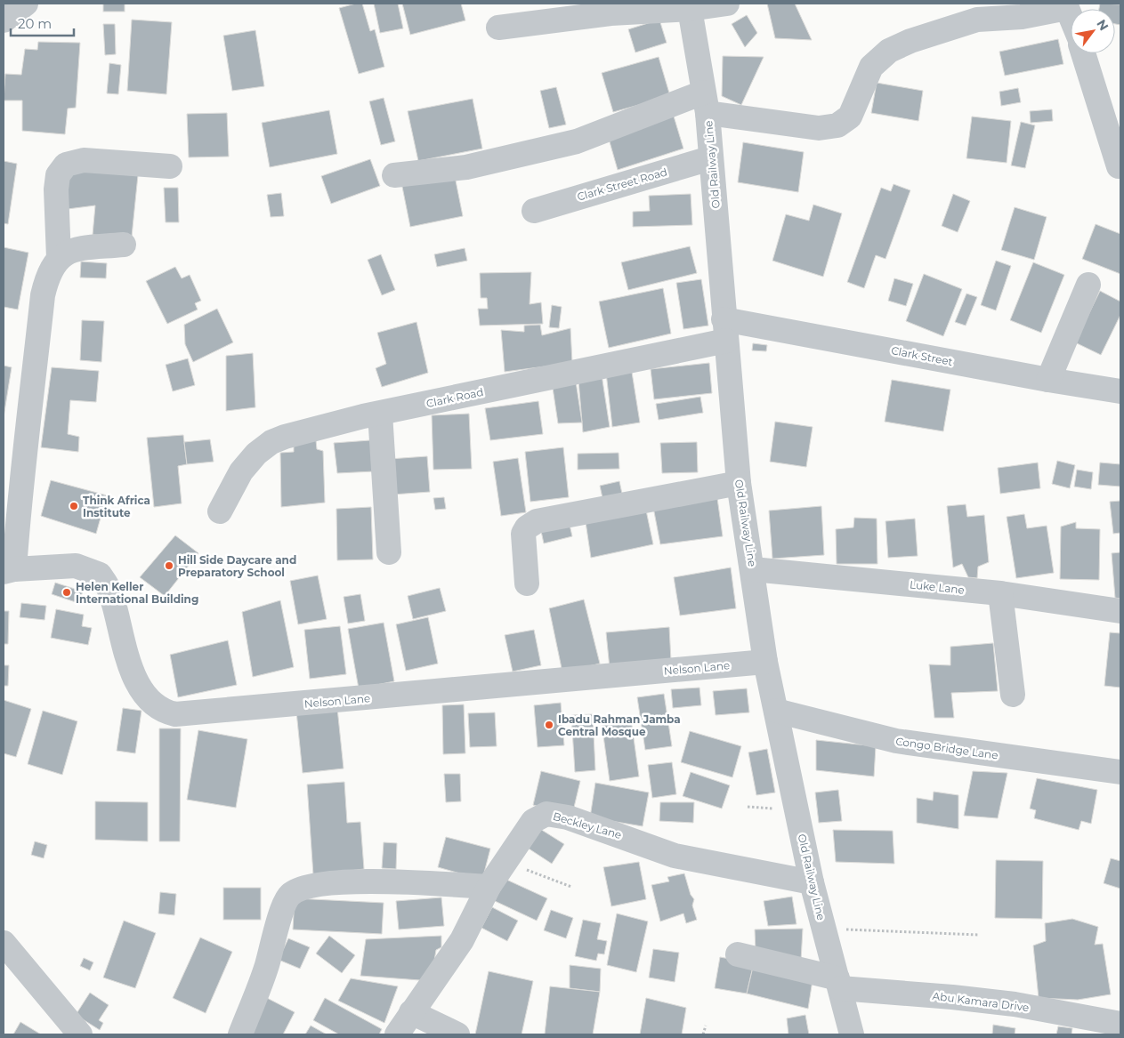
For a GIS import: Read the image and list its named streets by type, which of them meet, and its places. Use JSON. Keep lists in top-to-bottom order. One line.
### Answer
{"streets":{"street":["Old Railway Line","Clark Street Road","Clark Street","Clark Road","Luke Lane","Nelson Lane","Congo Bridge Lane","Beckley Lane","Abu Kamara Drive"]},"crossings":[["Old Railway Line","Clark Street Road"],["Old Railway Line","Clark Street"],["Old Railway Line","Clark Road"],["Old Railway Line","Luke Lane"],["Old Railway Line","Nelson Lane"],["Old Railway Line","Congo Bridge Lane"],["Old Railway Line","Beckley Lane"],["Old Railway Line","Abu Kamara Drive"],["Clark Street","Clark Road"]],"places":["Think Africa Institute","Hill Side Daycare and Preparatory School","Helen Keller International Building","Ibadu Rahman Jamba Central Mosque"],"scale_bar":"20 m","north":"top right"}
